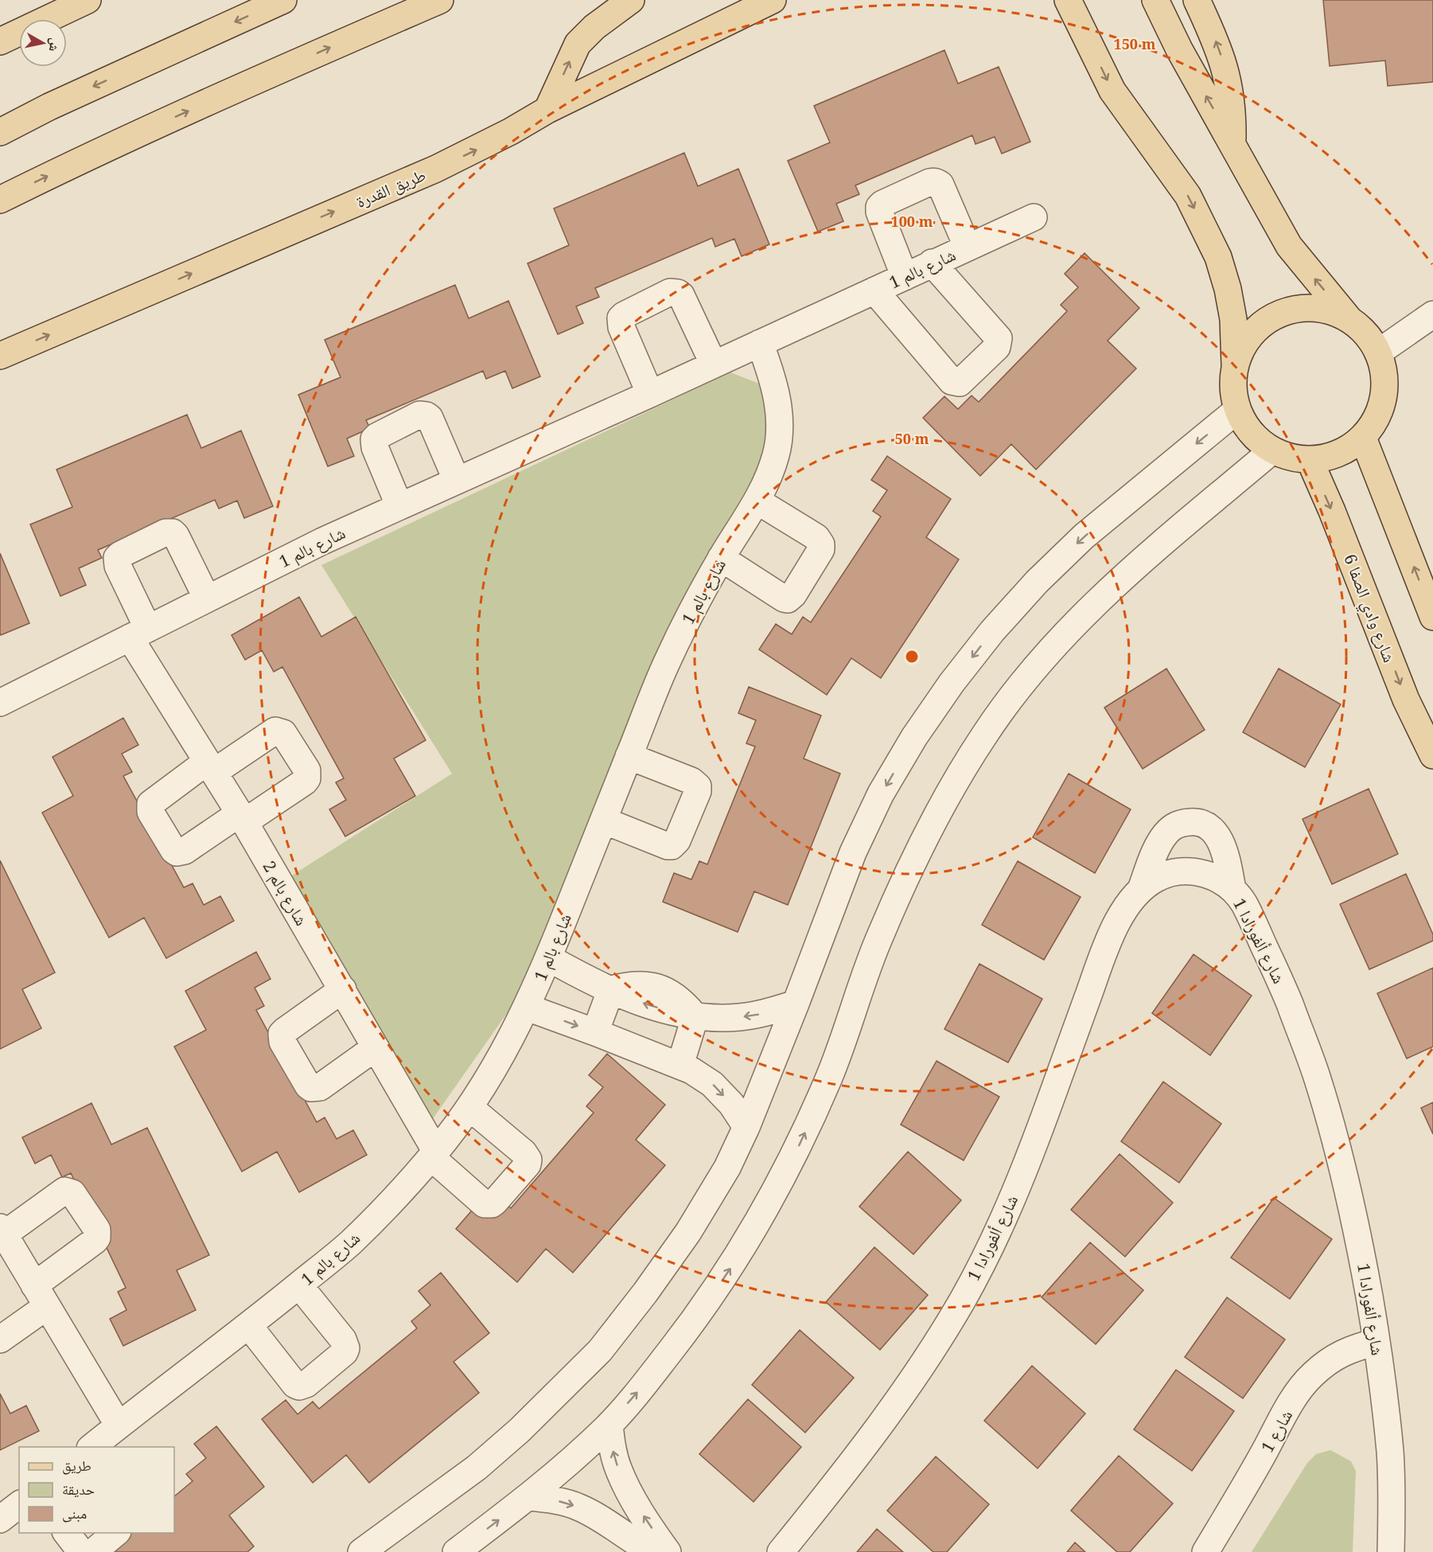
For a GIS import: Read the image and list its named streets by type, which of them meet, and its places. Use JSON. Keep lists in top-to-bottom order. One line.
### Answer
{"streets":{"main road":["طريق القدرة","شارع وادي الصفا 6"],"street":["شارع بالم 1","شارع بالم 2","شارع ألفورادا 1","شارع 1"]},"crossings":[["شارع بالم 1","شارع بالم 2"],["شارع ألفورادا 1","شارع 1"]],"legend":["طريق","حديقة","مبنى"],"north":"right","rings":["150 m","100 m","50 m"]}
